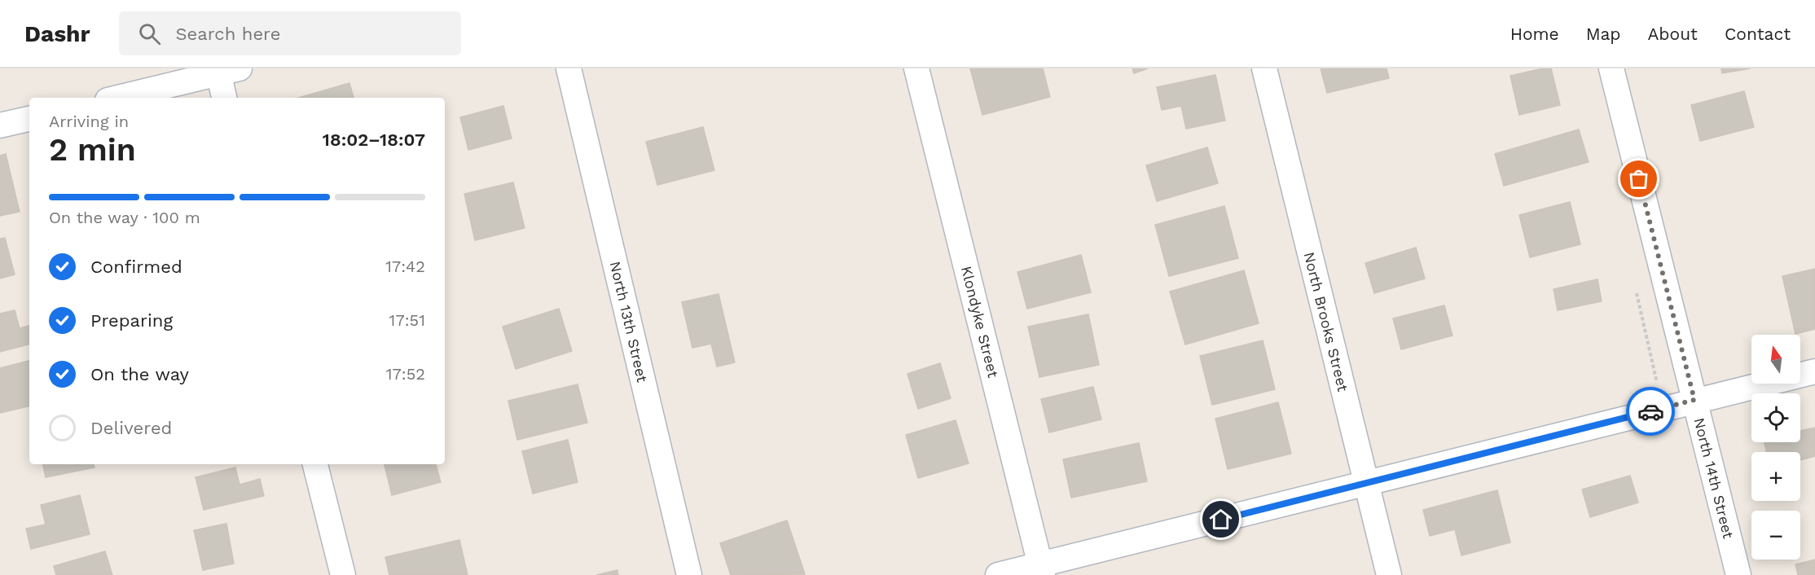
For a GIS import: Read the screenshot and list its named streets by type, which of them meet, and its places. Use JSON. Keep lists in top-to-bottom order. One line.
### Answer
{"streets":{"street":["North 13th Street","Klondyke Street","North Brooks Street","North 14th Street"]},"north":"top","page":{"header":"Dashr","search":"Search here","nav":["Home","Map","About","Contact"],"heading":["2 min","Arriving in","18:02–18:07"],"bar":"On the way · 100 m","list":[["Confirmed","17:42"],["Preparing","17:51"],["On the way","17:52"],"Delivered"],"map_buttons":["+","−"]}}
